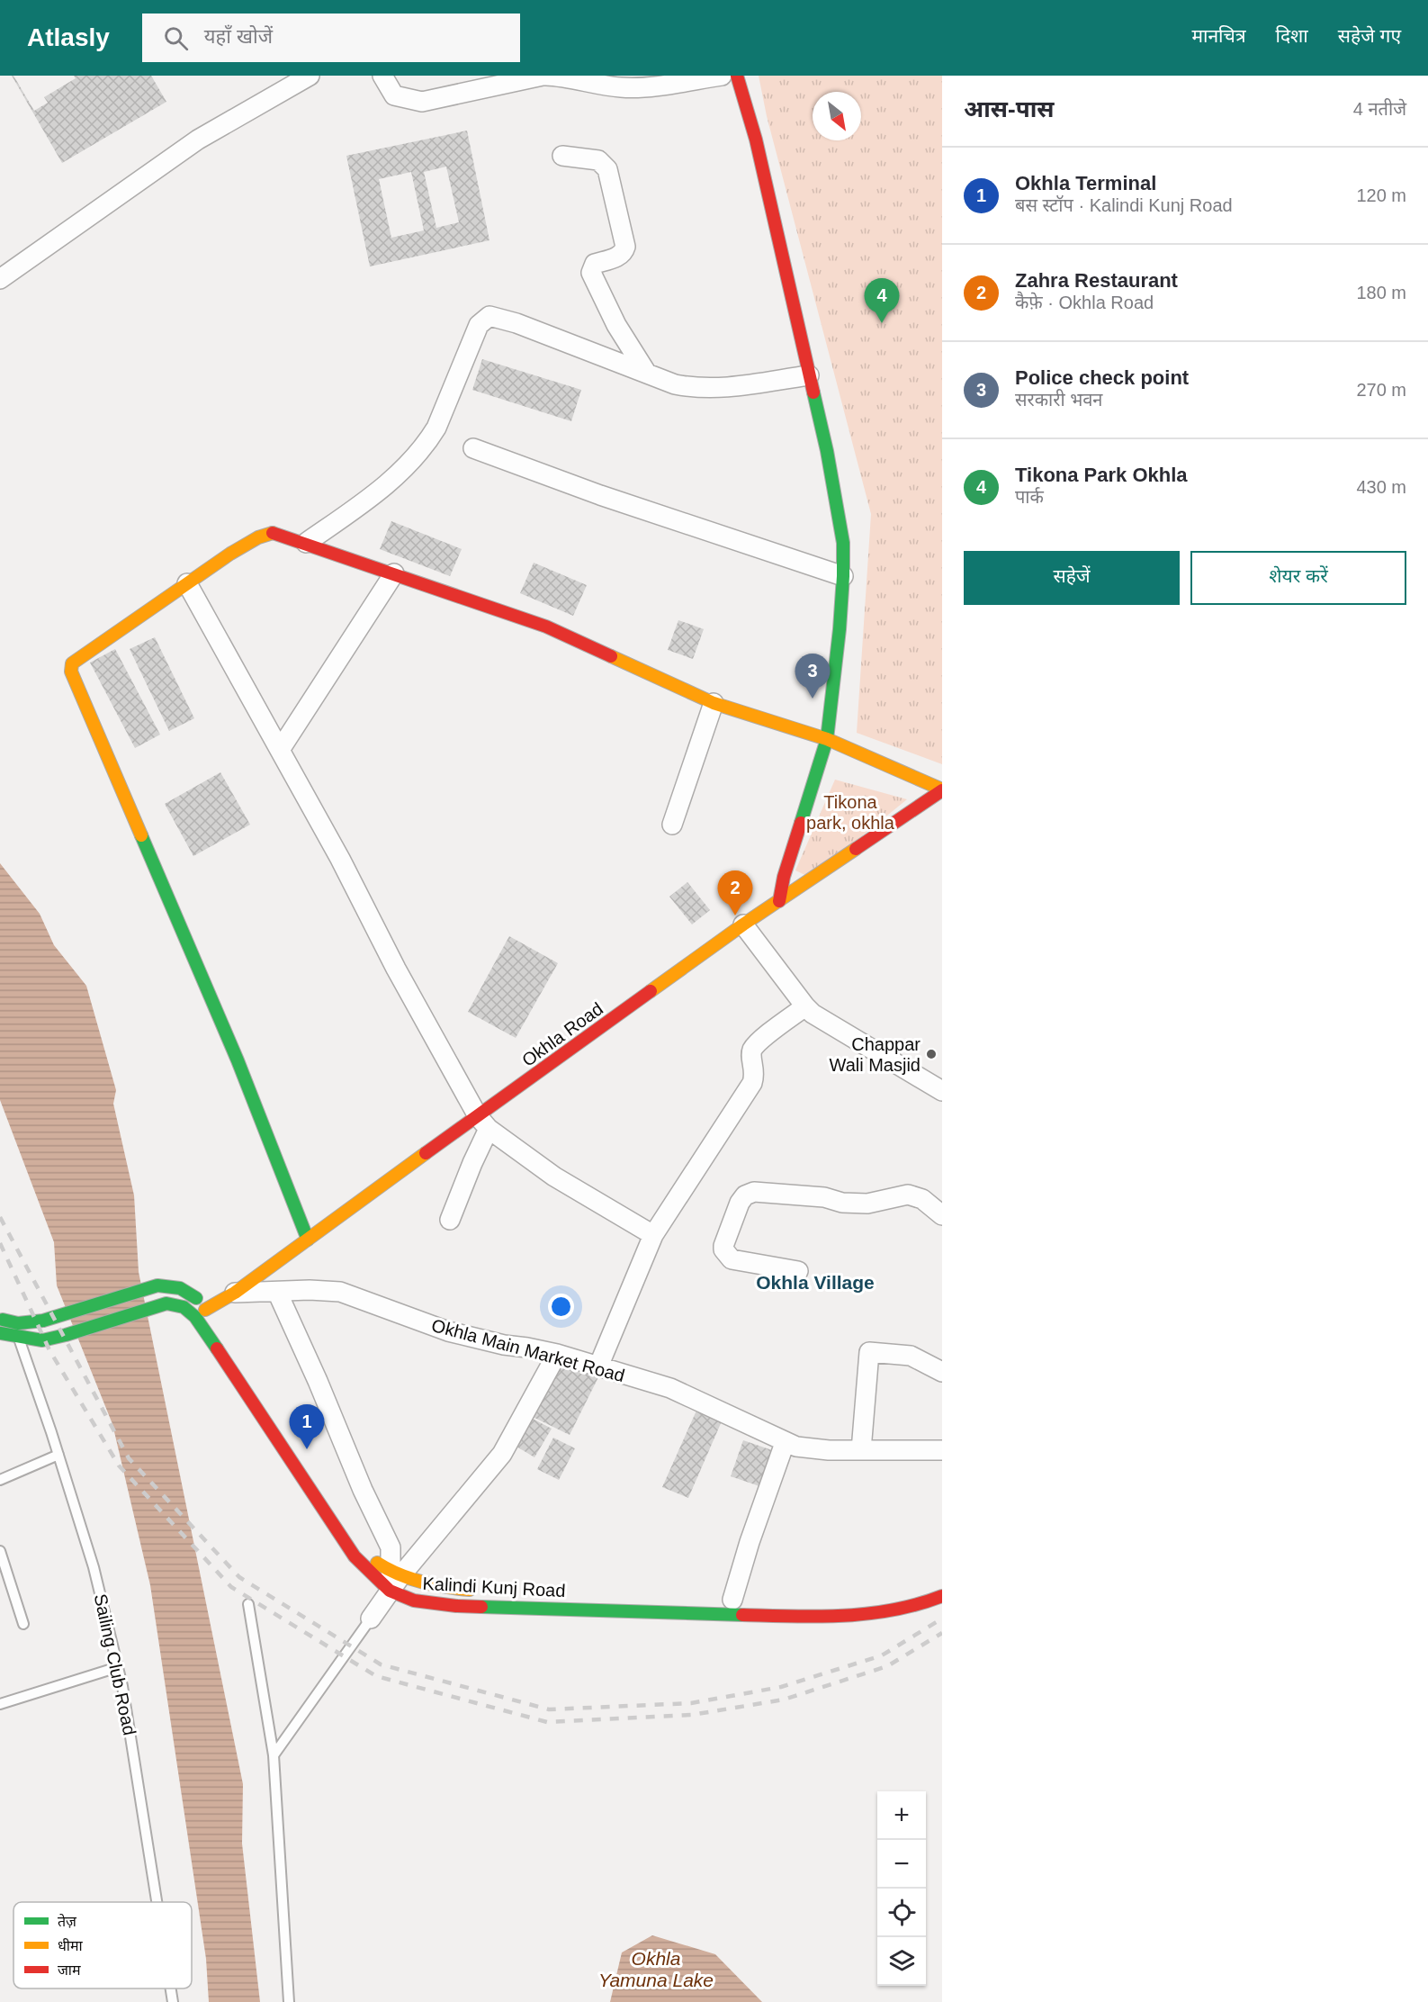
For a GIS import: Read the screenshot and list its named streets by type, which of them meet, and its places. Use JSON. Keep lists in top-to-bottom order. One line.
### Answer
{"streets":{"street":["Okhla Road","Okhla Main Market Road","Kalindi Kunj Road"],"lane":["Sailing Club Road"]},"crossings":[["Okhla Road","Okhla Main Market Road"],["Okhla Road","Kalindi Kunj Road"],["Kalindi Kunj Road","Sailing Club Road"]],"districts":["Okhla Village"],"water":["Okhla Yamuna Lake"],"parks":["Tikona park, okhla"],"places":["Chappar Wali Masjid"],"legend":["तेज़","धीमा","जाम"],"north":"bottom right","page":{"header":"Atlasly","search":"यहाँ खोजें","nav":["मानचित्र","दिशा","सहेजे गए"],"heading":["आस-पास","4 नतीजे"],"list":[{"mark":"1","name":"Okhla Terminal","note":"बस स्टॉप · Kalindi Kunj Road","value":"120 m"},{"mark":"2","name":"Zahra Restaurant","note":"कैफ़े · Okhla Road","value":"180 m"},{"mark":"3","name":"Police check point","note":"सरकारी भवन","value":"270 m"},{"mark":"4","name":"Tikona Park Okhla","note":"पार्क","value":"430 m"}],"pins":["4","3","2","1"],"buttons":["सहेजें","शेयर करें"],"map_buttons":["+","−"]}}
